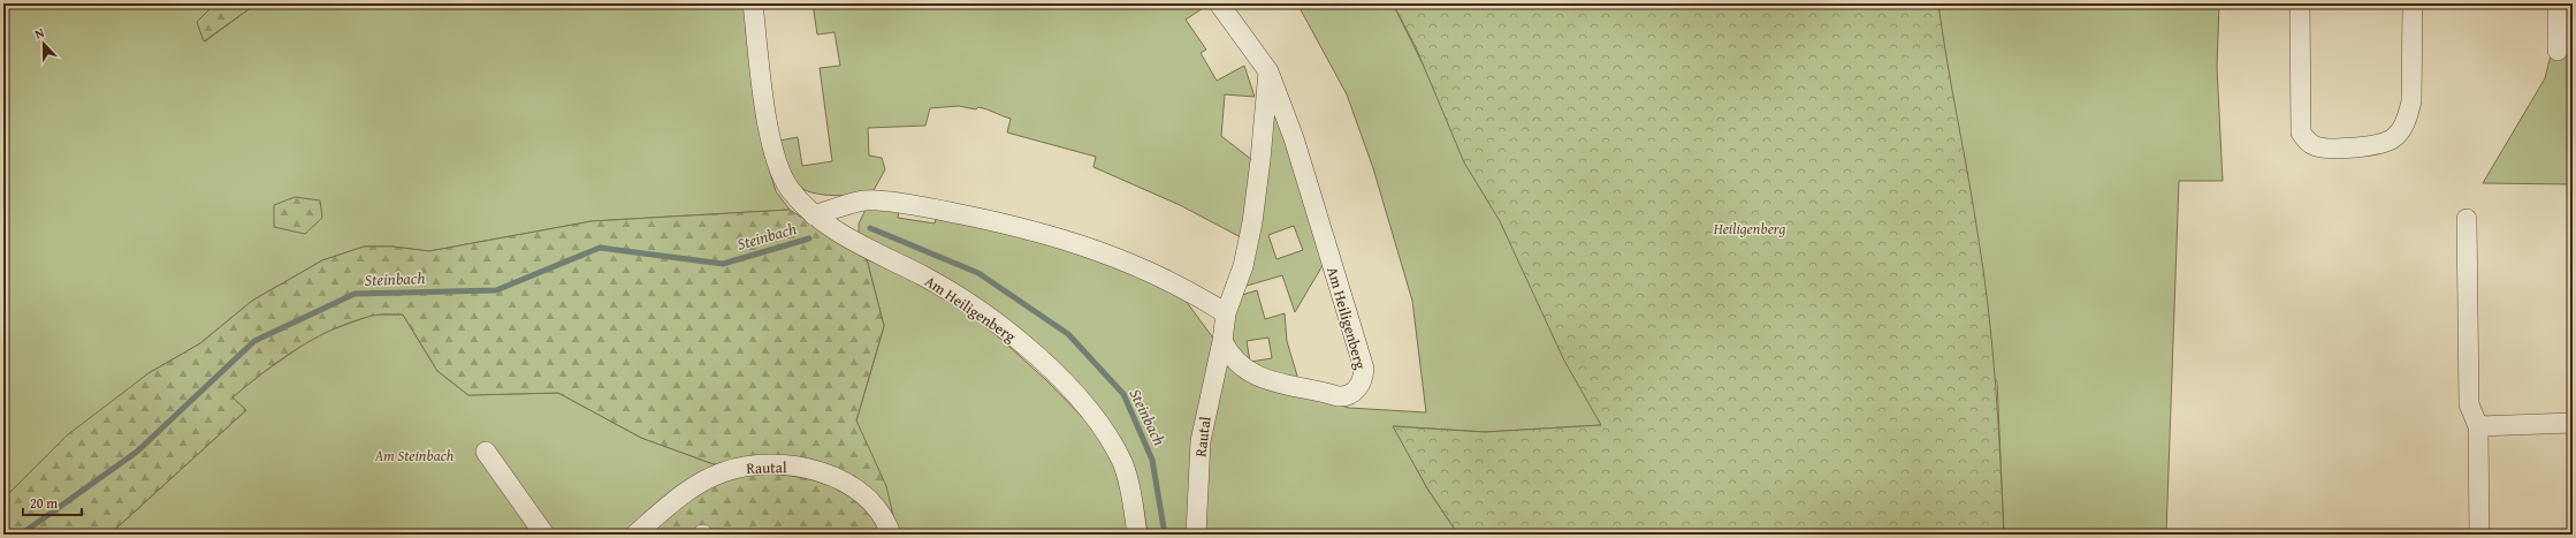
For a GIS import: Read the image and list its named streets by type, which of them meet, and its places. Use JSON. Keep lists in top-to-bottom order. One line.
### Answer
{"streets":{"street":["Am Heiligenberg","Rautal"]},"crossings":[["Am Heiligenberg","Rautal"]],"water":["Steinbach"],"parks":["Heiligenberg","Am Steinbach"],"scale_bar":"20 m","north":"top"}
